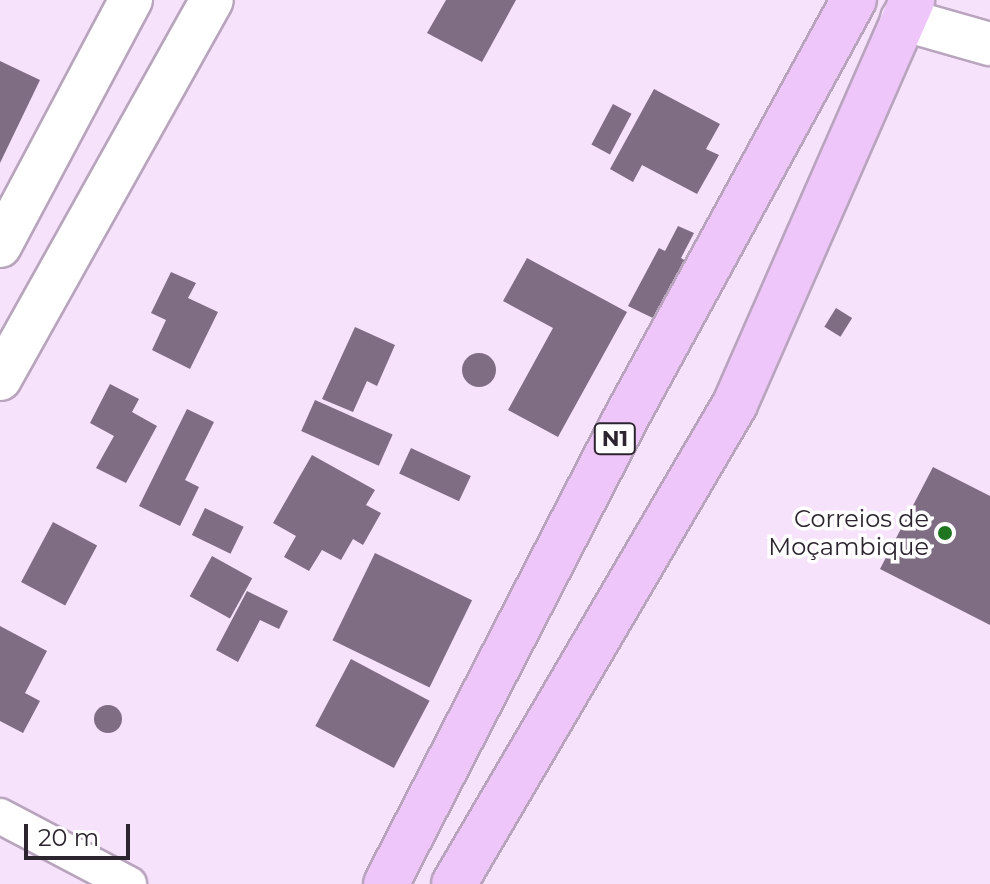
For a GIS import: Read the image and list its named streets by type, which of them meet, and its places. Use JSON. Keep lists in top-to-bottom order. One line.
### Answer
{"streets":{"highway":["N1"]},"places":["Correios de Moçambique"],"scale_bar":"20 m"}
